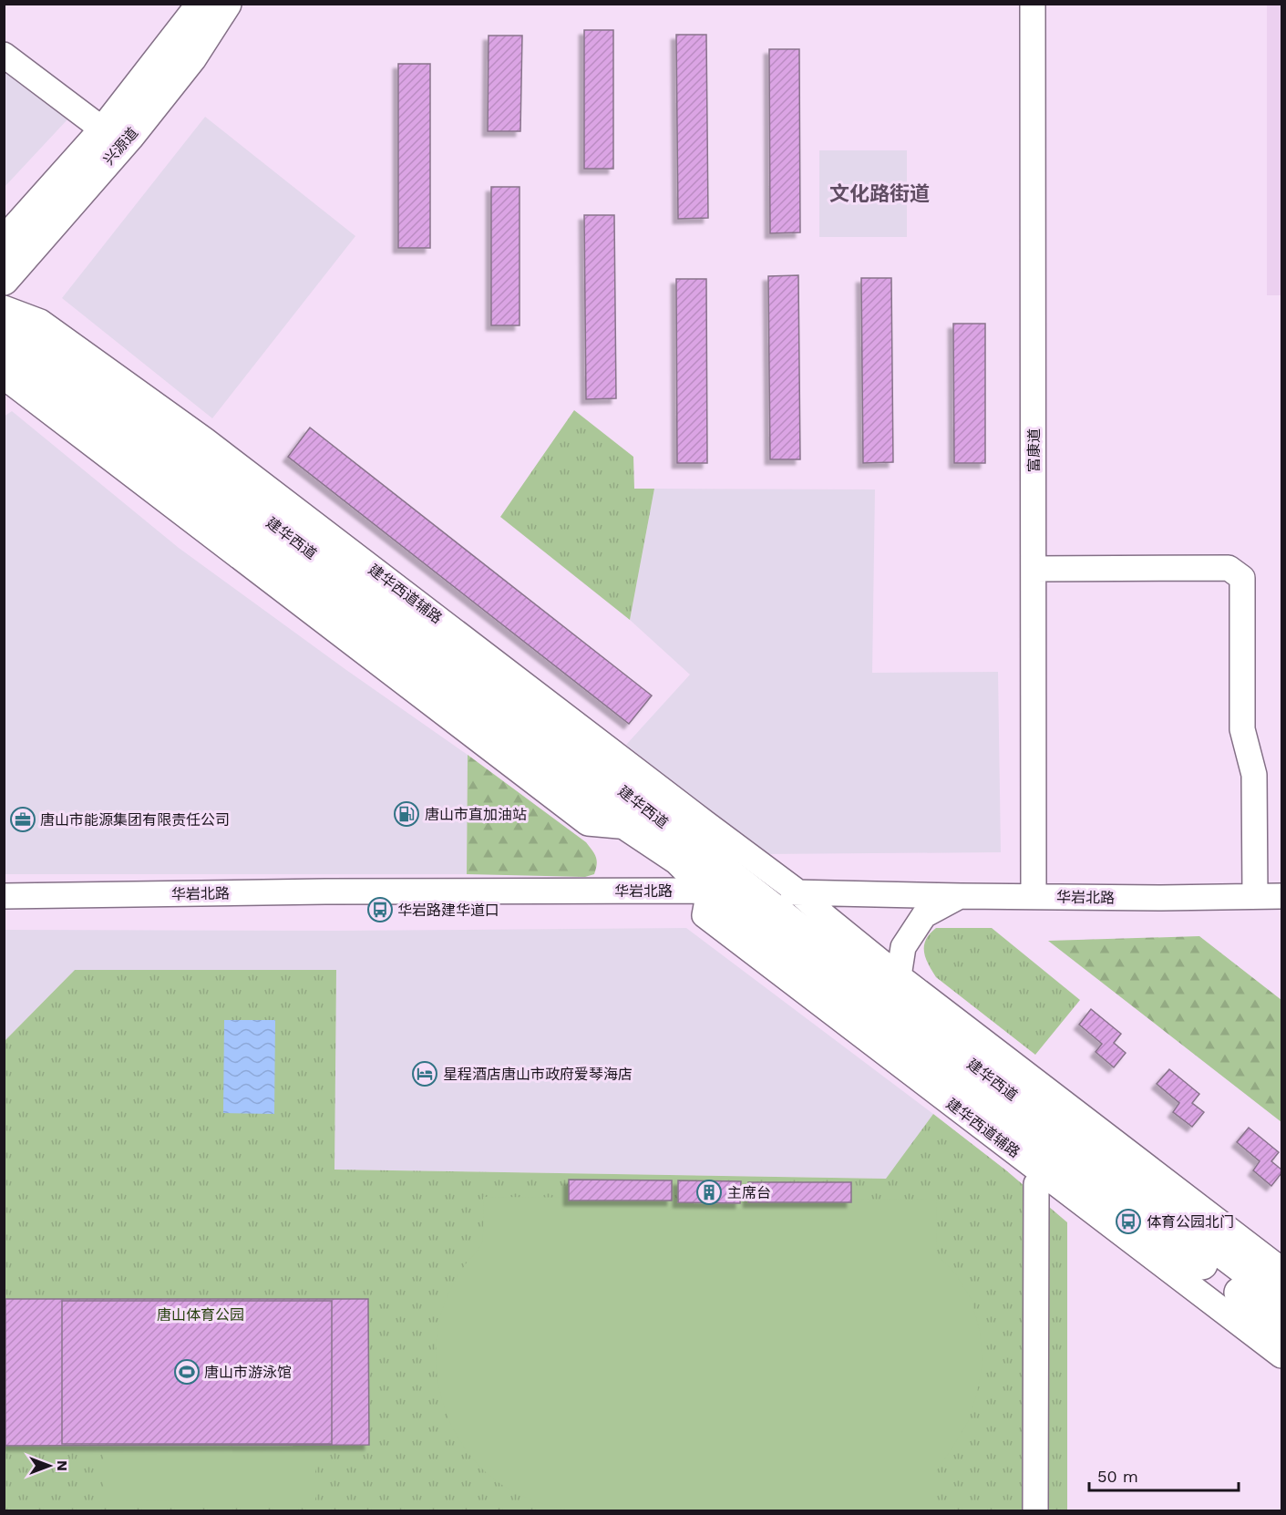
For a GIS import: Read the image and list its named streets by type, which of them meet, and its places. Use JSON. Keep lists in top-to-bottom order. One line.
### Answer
{"streets":{"main road":["兴源道","建华西道"],"street":["富康道","建华西道辅路","华岩北路"]},"crossings":[["富康道","华岩北路"],["建华西道","建华西道辅路"],["建华西道","华岩北路"],["建华西道辅路","华岩北路"]],"districts":["文化路街道"],"parks":["唐山体育公园"],"places":{"fuel station":["唐山市直加油站"],"office":["唐山市能源集团有限责任公司"],"bus stop":["华岩路建华道口","体育公园北门"],"hotel":["星程酒店唐山市政府爱琴海店"],"building":["主席台"],"sports":["唐山市游泳馆"]},"scale_bar":"50 m","north":"right"}
